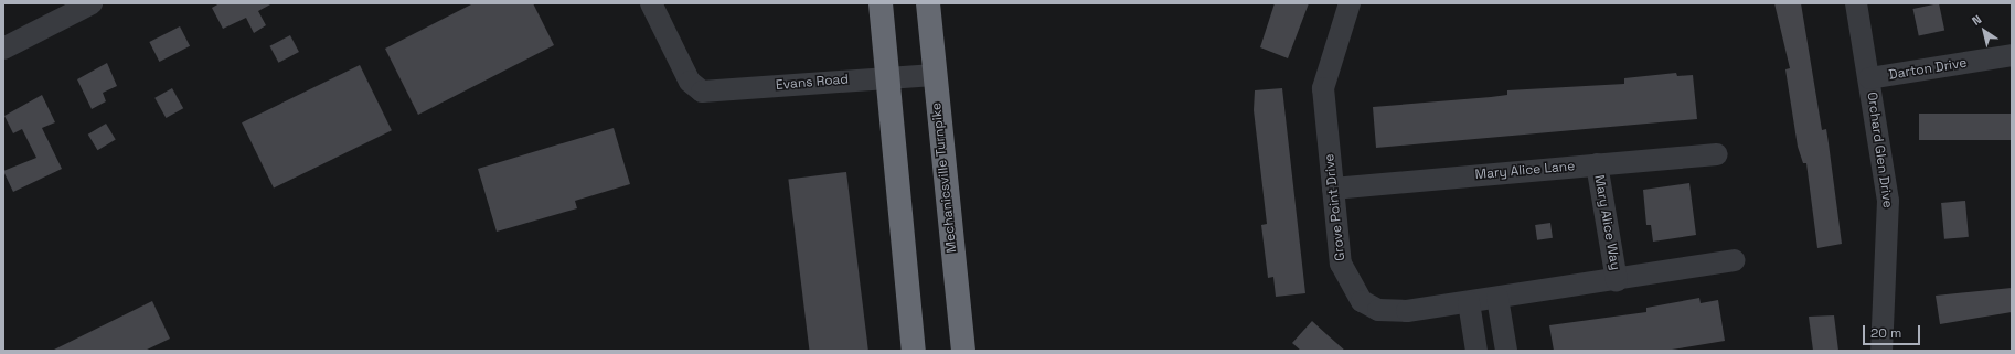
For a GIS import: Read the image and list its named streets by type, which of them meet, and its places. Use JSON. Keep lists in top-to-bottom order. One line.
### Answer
{"streets":{"highway":["Mechanicsville Turnpike"],"street":["Darton Drive","Evans Road","Orchard Glen Drive","Mary Alice Lane","Grove Point Drive","Mary Alice Way"]},"crossings":[["Darton Drive","Orchard Glen Drive"],["Evans Road","Mechanicsville Turnpike"],["Mary Alice Lane","Grove Point Drive"],["Mary Alice Lane","Mary Alice Way"],["Grove Point Drive","Mary Alice Way"]],"scale_bar":"20 m","north":"top left"}
